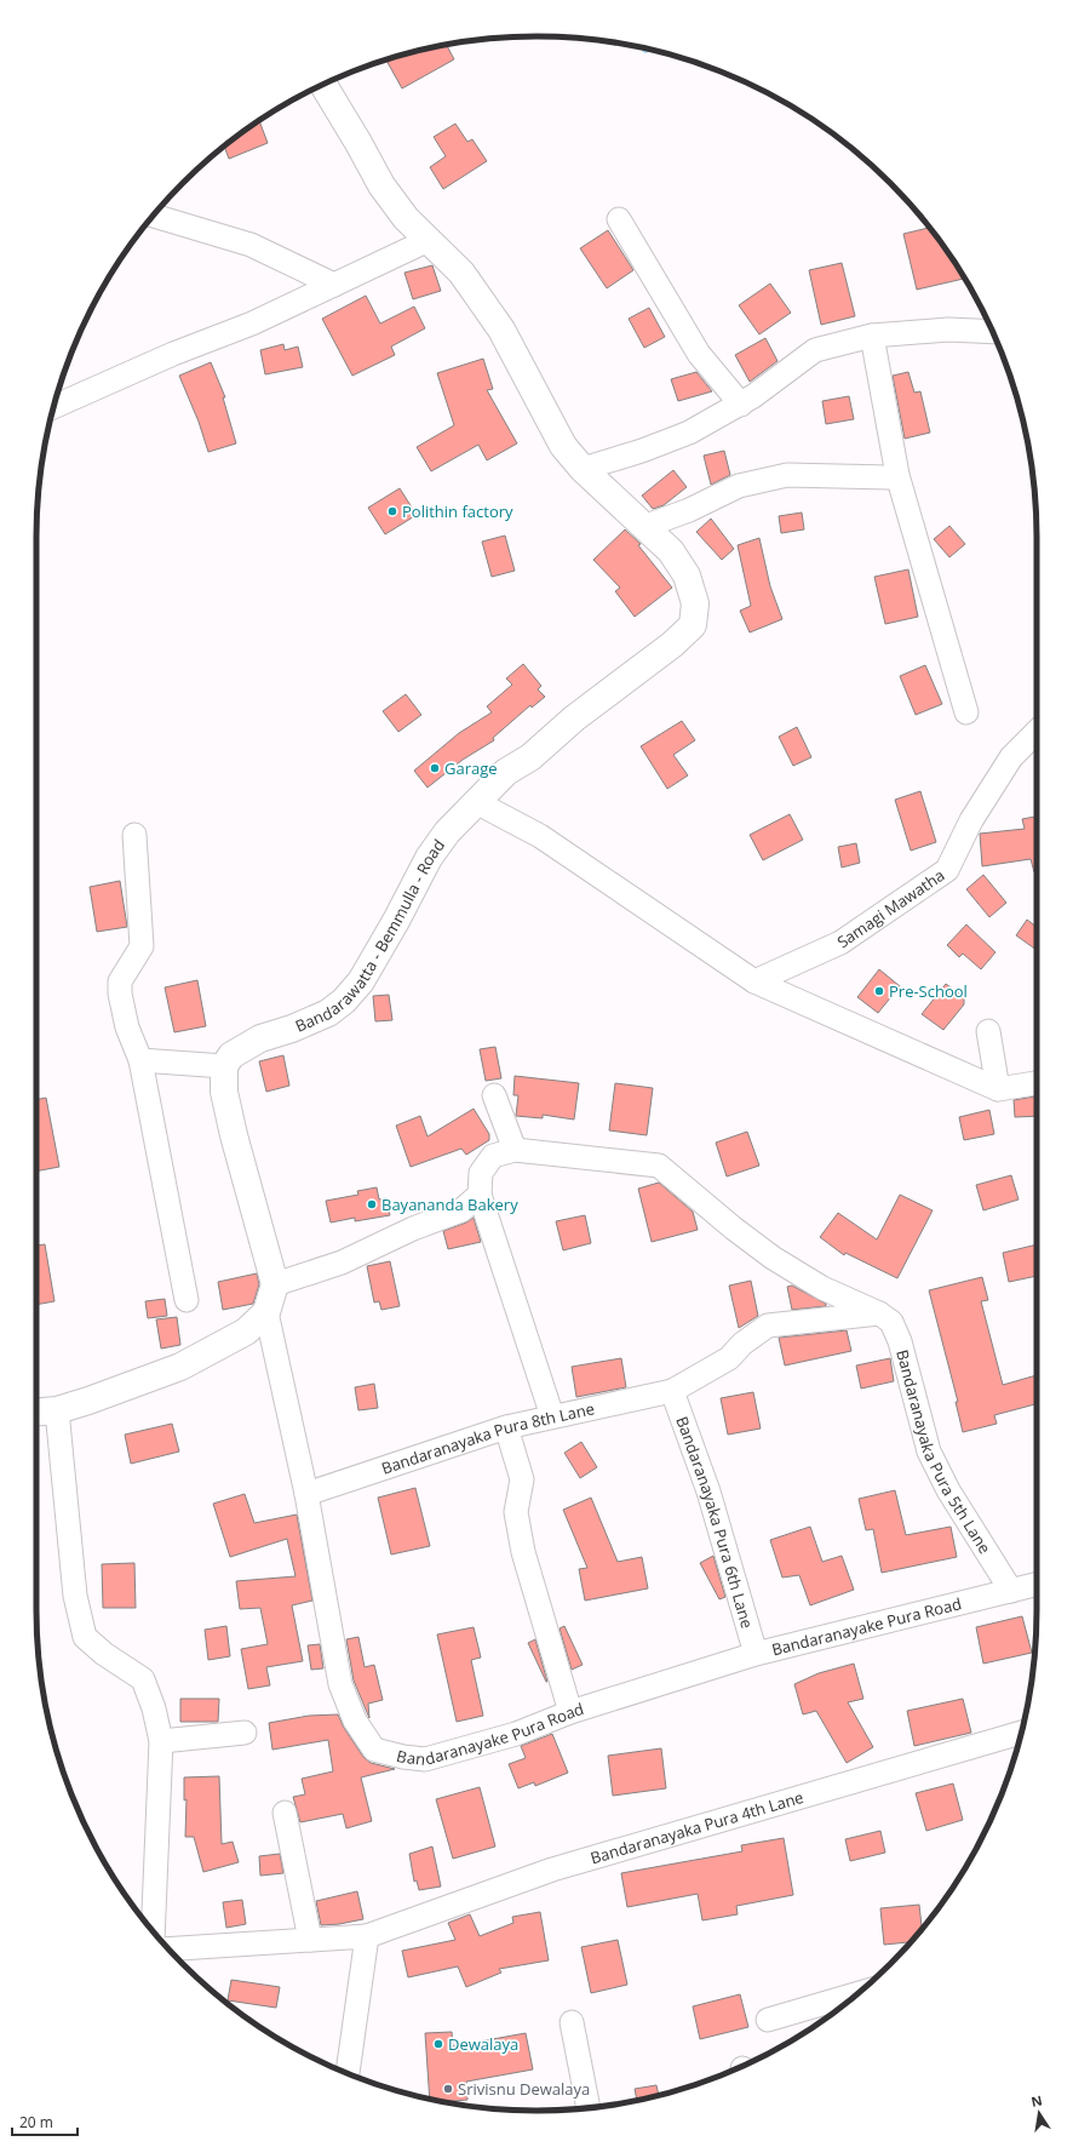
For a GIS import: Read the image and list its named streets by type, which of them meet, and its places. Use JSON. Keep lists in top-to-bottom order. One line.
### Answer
{"streets":{"street":["Samagi Mawatha","Bandarawatta - Bemmulla - Road","Bandaranayaka Pura 8th Lane","Bandaranayaka Pura 5th Lane","Bandaranayaka Pura 6th Lane","Bandaranayake Pura Road","Bandaranayaka Pura 4th Lane"]},"crossings":[["Bandaranayaka Pura 8th Lane","Bandaranayaka Pura 5th Lane"],["Bandaranayaka Pura 8th Lane","Bandaranayaka Pura 6th Lane"],["Bandaranayaka Pura 8th Lane","Bandaranayake Pura Road"],["Bandaranayaka Pura 5th Lane","Bandaranayake Pura Road"],["Bandaranayaka Pura 6th Lane","Bandaranayake Pura Road"]],"places":["Polithin factory","Garage","Pre-School","Bayananda Bakery","Dewalaya","Srivisnu Dewalaya"],"scale_bar":"20 m","north":"top"}
